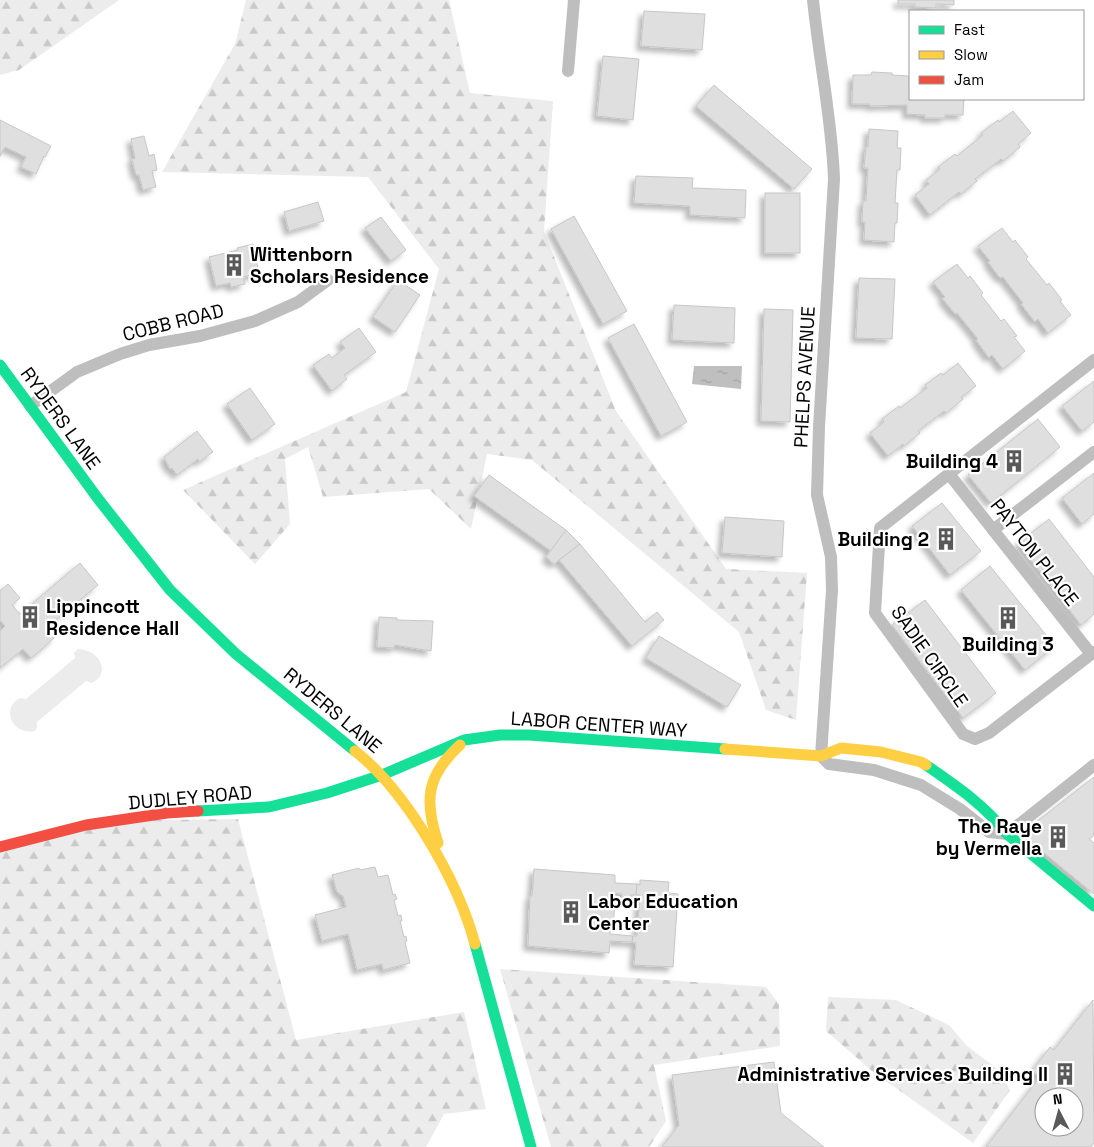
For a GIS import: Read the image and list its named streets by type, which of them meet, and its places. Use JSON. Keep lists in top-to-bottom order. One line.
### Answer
{"streets":{"street":["COBB ROAD","PHELPS AVENUE","RYDERS LANE","PAYTON PLACE","SADIE CIRCLE","LABOR CENTER WAY","DUDLEY ROAD"]},"crossings":[["COBB ROAD","RYDERS LANE"],["PHELPS AVENUE","LABOR CENTER WAY"],["RYDERS LANE","LABOR CENTER WAY"],["RYDERS LANE","DUDLEY ROAD"],["PAYTON PLACE","SADIE CIRCLE"],["LABOR CENTER WAY","DUDLEY ROAD"]],"places":{"building":["Wittenborn Scholars Residence","Building 4","Building 2","Lippincott Residence Hall","Building 3","The Raye by Vermella","Labor Education Center","Administrative Services Building II"]},"legend":["Fast","Slow","Jam"],"north":"top"}
